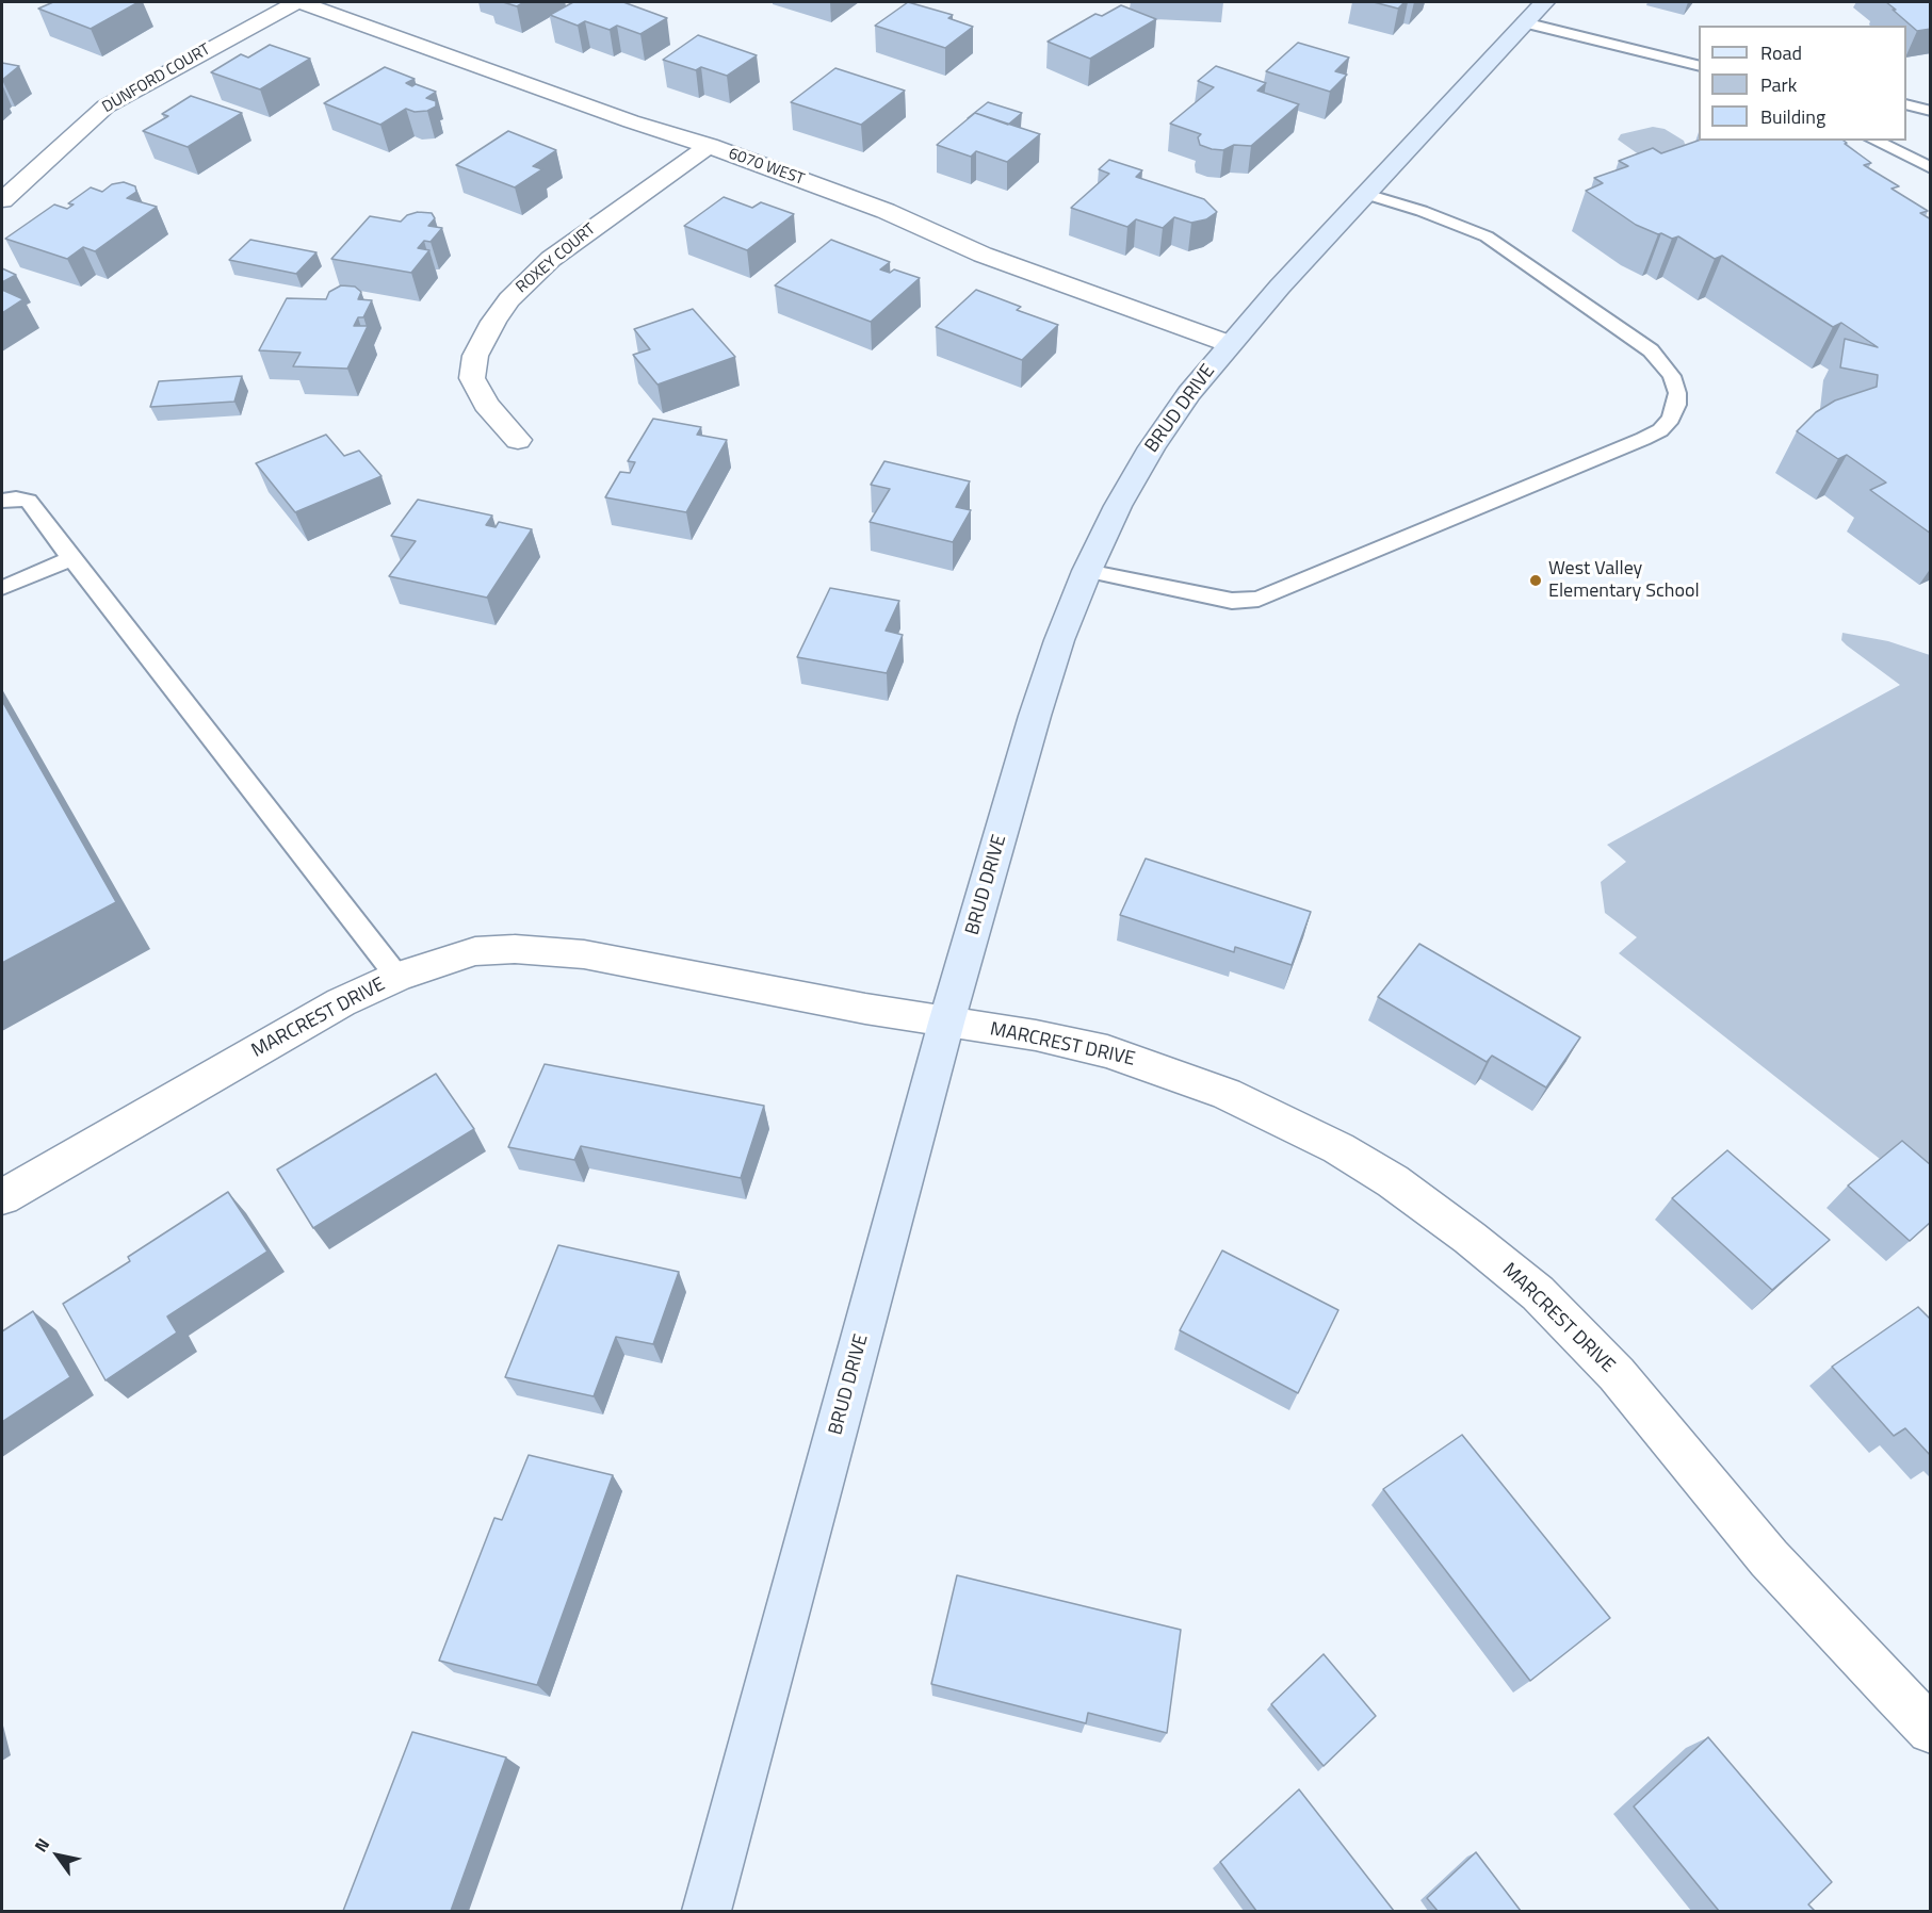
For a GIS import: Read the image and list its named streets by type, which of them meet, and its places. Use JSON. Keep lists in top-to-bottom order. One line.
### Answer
{"streets":{"main road":["BRUD DRIVE"],"street":["DUNFORD COURT","6070 WEST","ROXEY COURT","MARCREST DRIVE"]},"crossings":[["DUNFORD COURT","6070 WEST"],["6070 WEST","ROXEY COURT"],["6070 WEST","BRUD DRIVE"],["BRUD DRIVE","MARCREST DRIVE"]],"places":["West Valley Elementary School"],"legend":["Road","Park","Building"],"north":"top left"}
